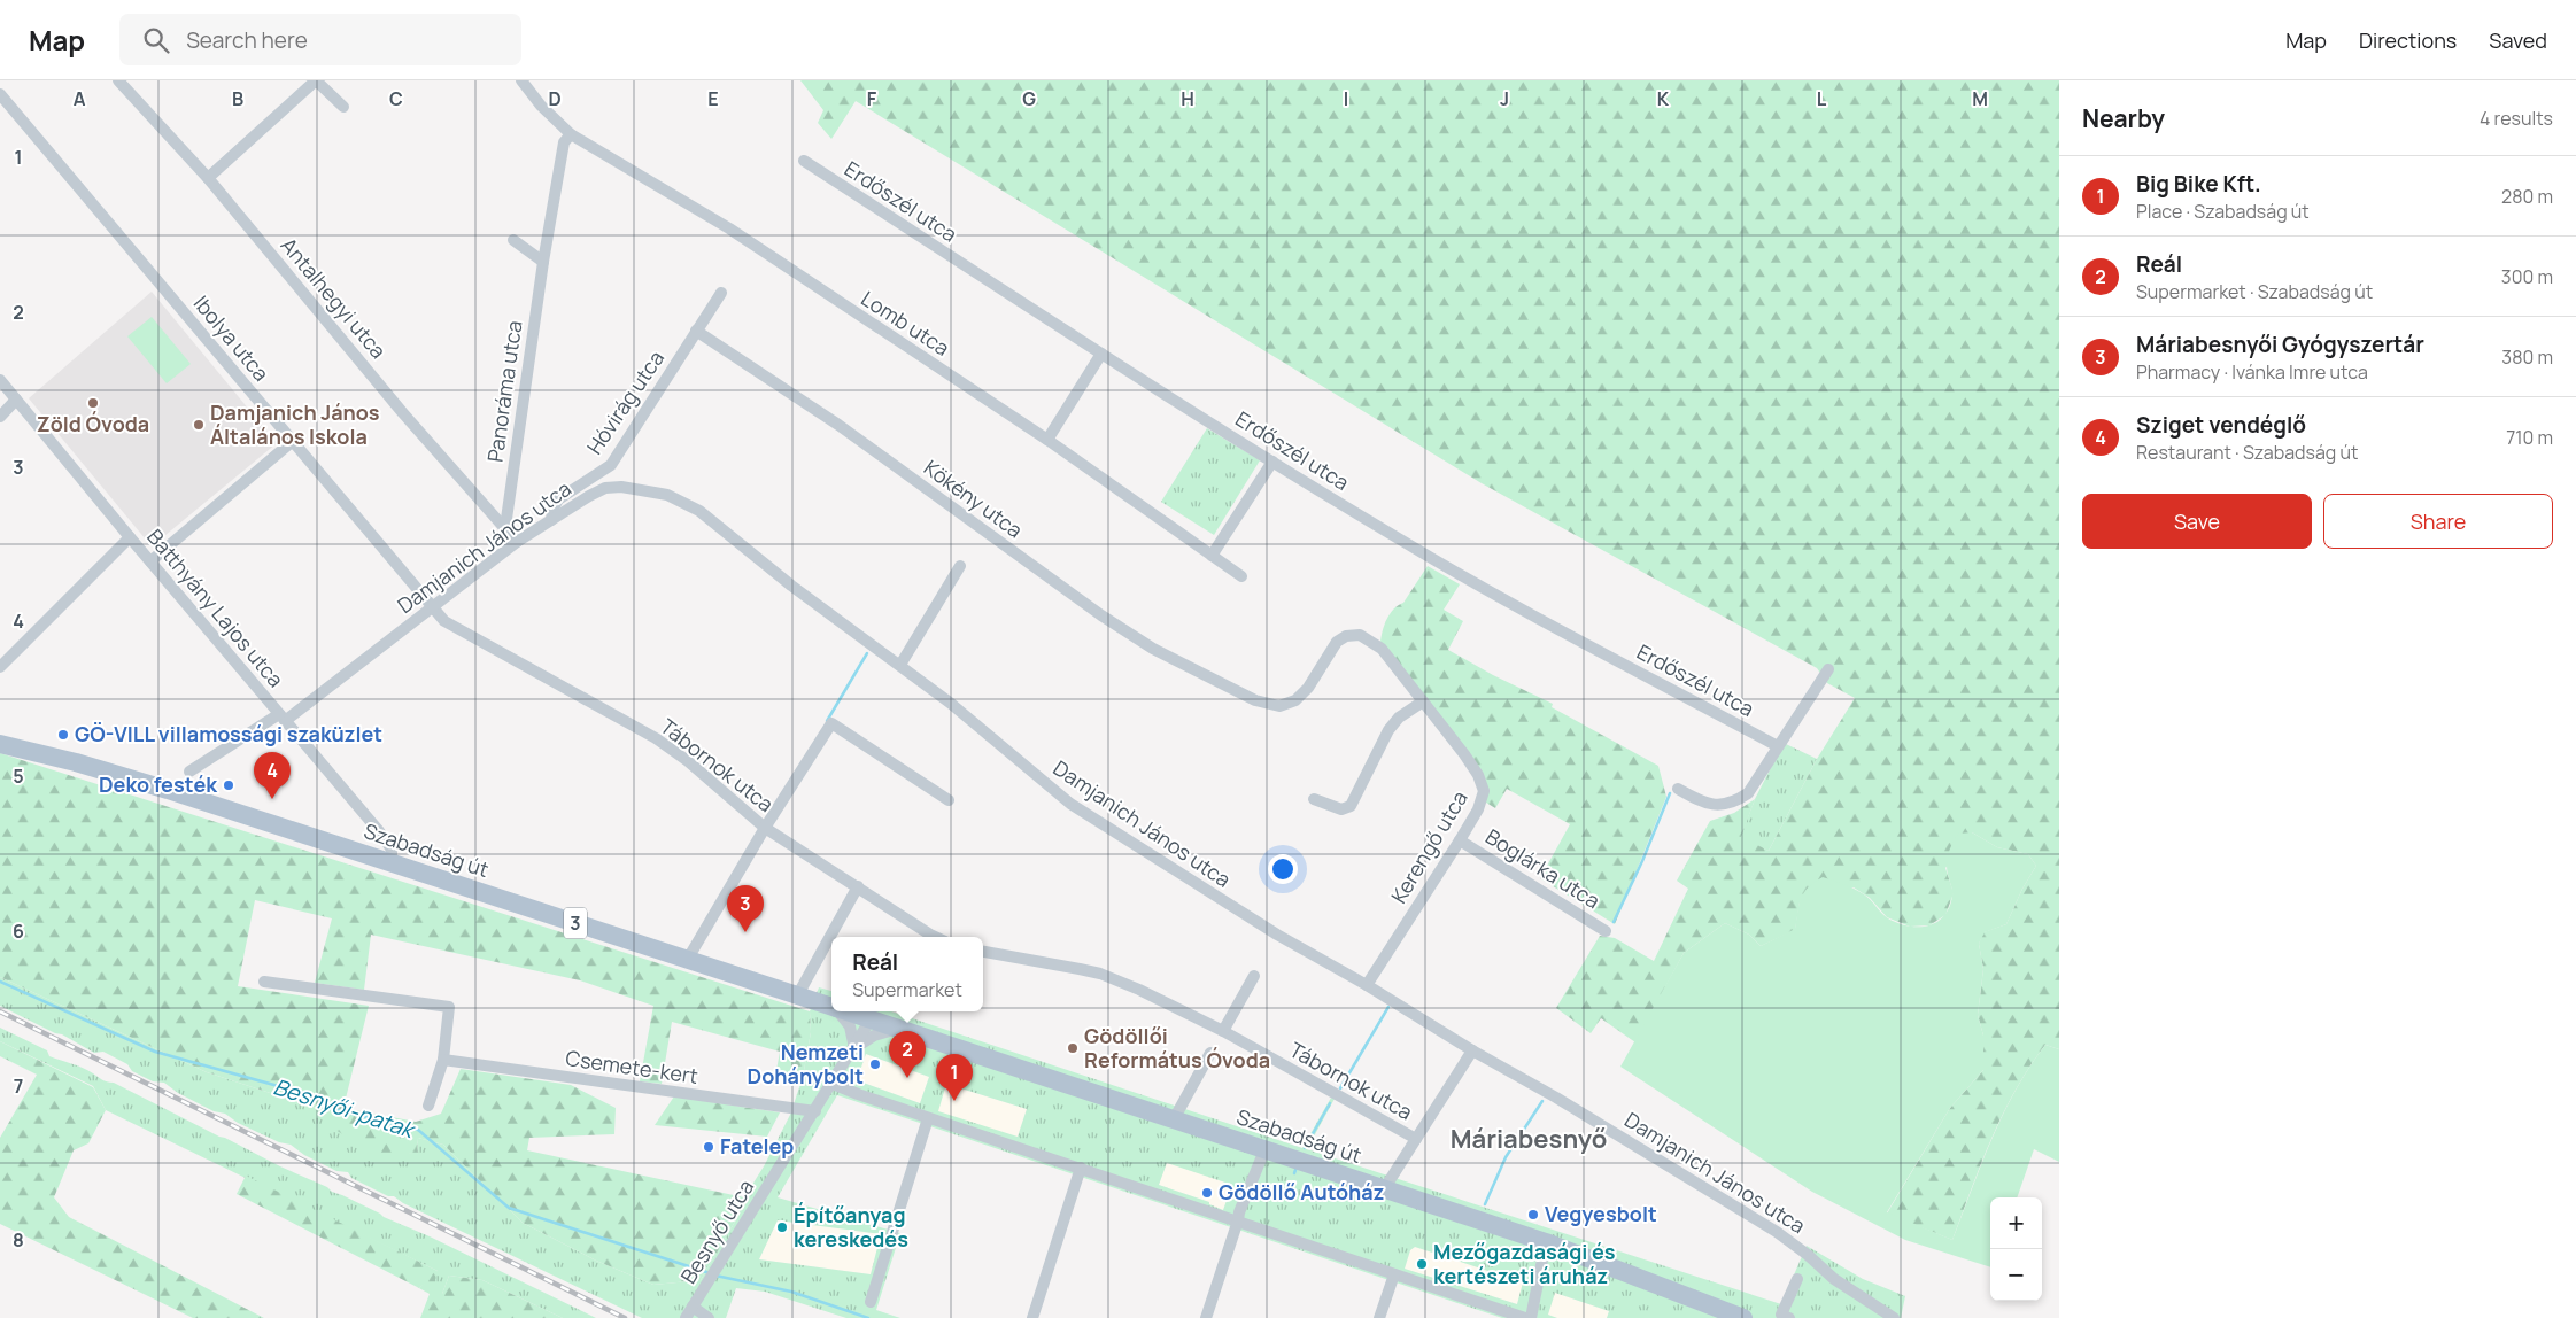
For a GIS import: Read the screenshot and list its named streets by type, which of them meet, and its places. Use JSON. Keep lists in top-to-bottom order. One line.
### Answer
{"streets":{"main road":["Szabadság út","3"],"street":["Erdőszél utca","Antalhegyi utca","Lomb utca","Ibolya utca","Panoráma utca","Hóvirág utca","Kökény utca","Damjanich János utca","Batthyány Lajos utca","Tábornok utca","Kerengő utca","Boglárka utca","Csemete-kert","Besnyő utca"]},"crossings":[["Antalhegyi utca","Panoráma utca"],["Antalhegyi utca","Damjanich János utca"],["Lomb utca","Panoráma utca"],["Ibolya utca","Damjanich János utca"],["Ibolya utca","Tábornok utca"],["Hóvirág utca","Kökény utca"],["Hóvirág utca","Damjanich János utca"],["Kökény utca","Kerengő utca"],["Damjanich János utca","Batthyány Lajos utca"],["Damjanich János utca","Tábornok utca"],["Damjanich János utca","Kerengő utca"],["Batthyány Lajos utca","Szabadság út"],["Kerengő utca","Boglárka utca"],["Szabadság út","Besnyő utca"],["Csemete-kert","Besnyő utca"]],"districts":["Máriabesnyő"],"water":["Besnyői-patak"],"places":["Zöld Óvoda","Damjanich János Általános Iskola","GÖ-VILL villamossági szaküzlet","Deko festék","Gödöllői Református Óvoda","Nemzeti Dohánybolt","Fatelep","Gödöllő Autóház","Vegyesbolt","Építőanyag kereskedés","Mezőgazdasági és kertészeti áruház"],"page":{"header":"Map","search":"Search here","nav":["Map","Directions","Saved"],"heading":["Nearby","4 results"],"list":[{"mark":"1","name":"Big Bike Kft.","note":"Place · Szabadság út","value":"280 m"},{"mark":"2","name":"Reál","note":"Supermarket · Szabadság út","value":"300 m"},{"mark":"3","name":"Máriabesnyői Gyógyszertár","note":"Pharmacy · Ivánka Imre utca","value":"380 m"},{"mark":"4","name":"Sziget vendéglő","note":"Restaurant · Szabadság út","value":"710 m"}],"buttons":["Save","Share"],"pins":["4","3","2","1"],"popup":["Reál","Supermarket"],"map_buttons":["+","−"]},"grid":{"columns":["A","B","C","D","E","F","G","H","I","J","K","L","M"],"rows":["1","2","3","4","5","6","7","8"]}}
